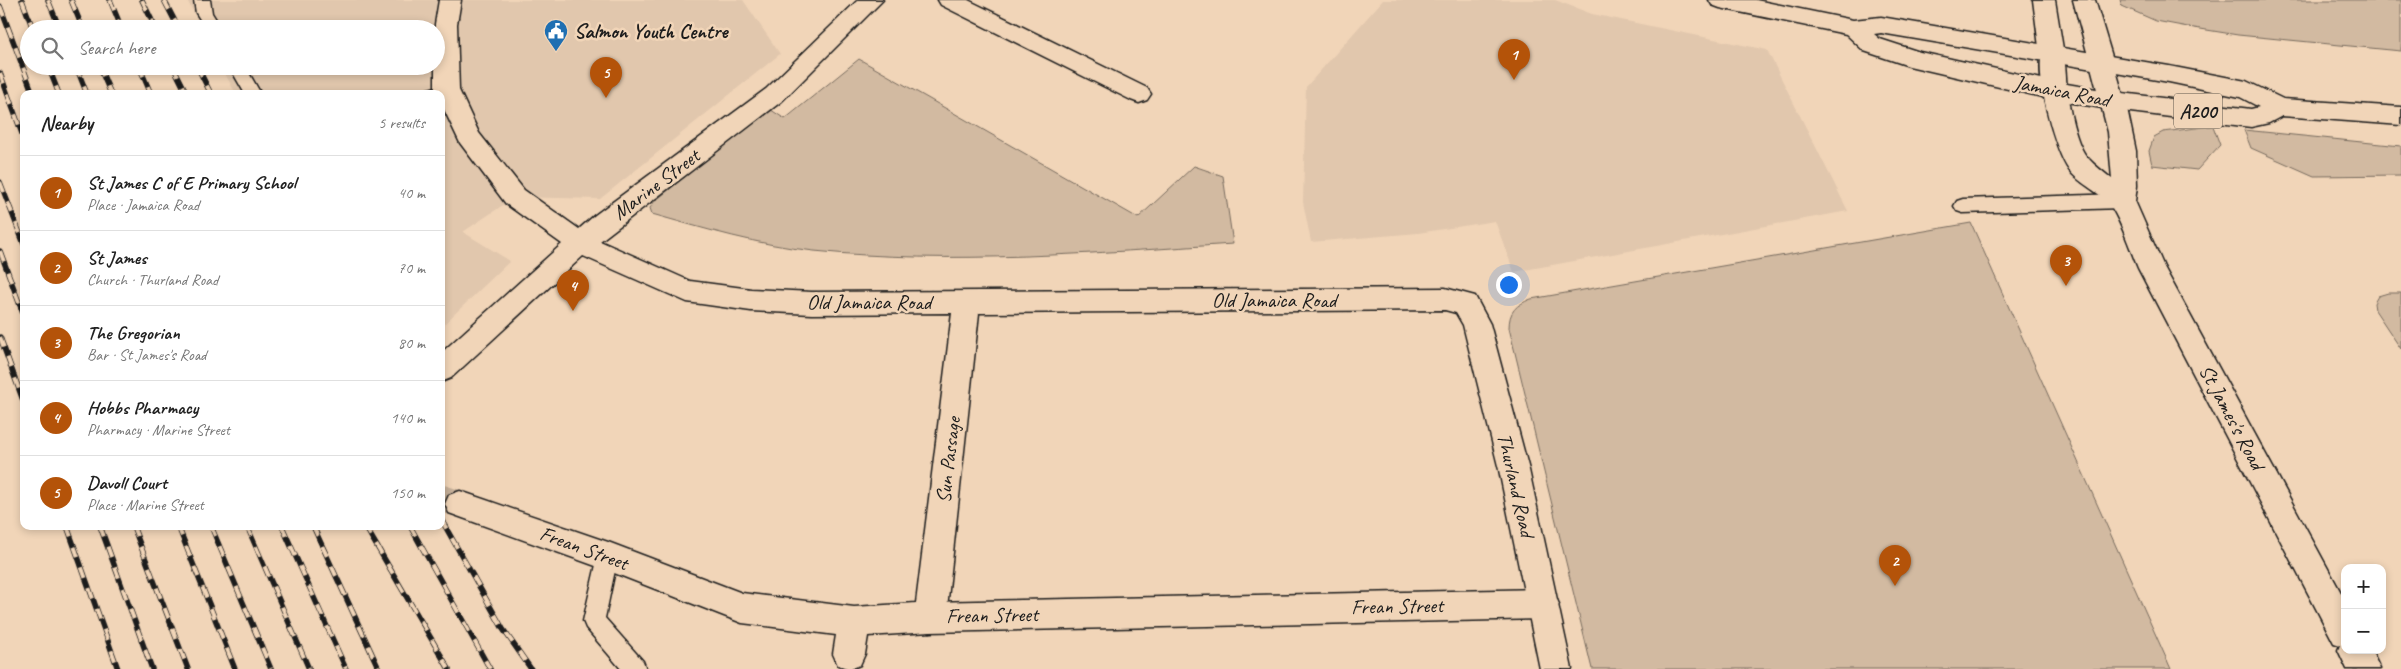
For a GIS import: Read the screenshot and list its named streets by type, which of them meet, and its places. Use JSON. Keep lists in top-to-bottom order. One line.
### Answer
{"streets":{"street":["Jamaica Road","A200","Marine Street","Old Jamaica Road","St James's Road","Sun Passage","Thurland Road","Frean Street"]},"crossings":[["Jamaica Road","St James's Road"],["Marine Street","Old Jamaica Road"],["Old Jamaica Road","Sun Passage"],["Old Jamaica Road","Thurland Road"],["Sun Passage","Frean Street"],["Thurland Road","Frean Street"]],"places":{"public building":["Salmon Youth Centre"]},"page":{"search":"Search here","pins":["1","5","3","4","2"],"heading":["Nearby","5 results"],"list":[{"mark":"1","name":"St James C of E Primary School","note":"Place · Jamaica Road","value":"40 m"},{"mark":"2","name":"St James","note":"Church · Thurland Road","value":"70 m"},{"mark":"3","name":"The Gregorian","note":"Bar · St James's Road","value":"80 m"},{"mark":"4","name":"Hobbs Pharmacy","note":"Pharmacy · Marine Street","value":"140 m"},{"mark":"5","name":"Davoll Court","note":"Place · Marine Street","value":"150 m"}],"map_buttons":["+","−"]}}
